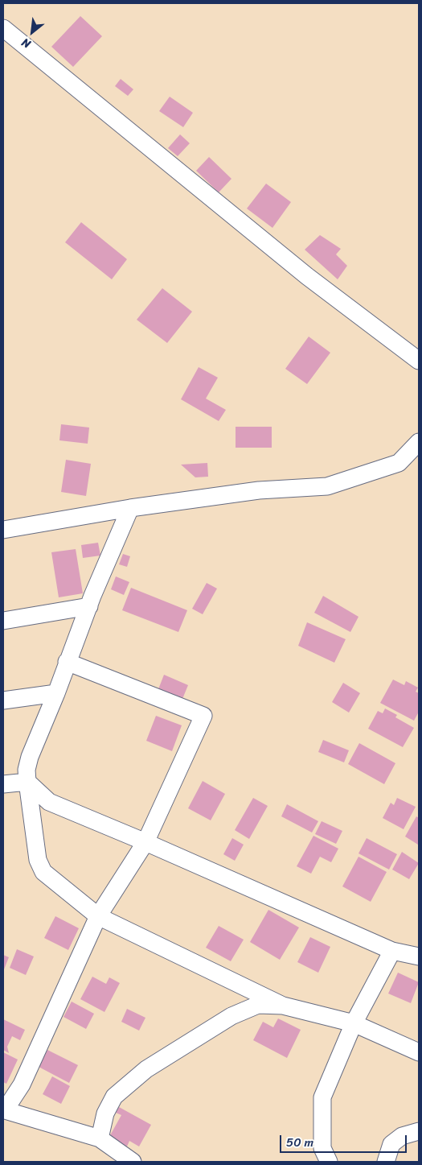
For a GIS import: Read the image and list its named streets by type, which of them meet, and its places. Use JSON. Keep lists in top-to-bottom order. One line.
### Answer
{"scale_bar":"50 m","north":"bottom left"}
